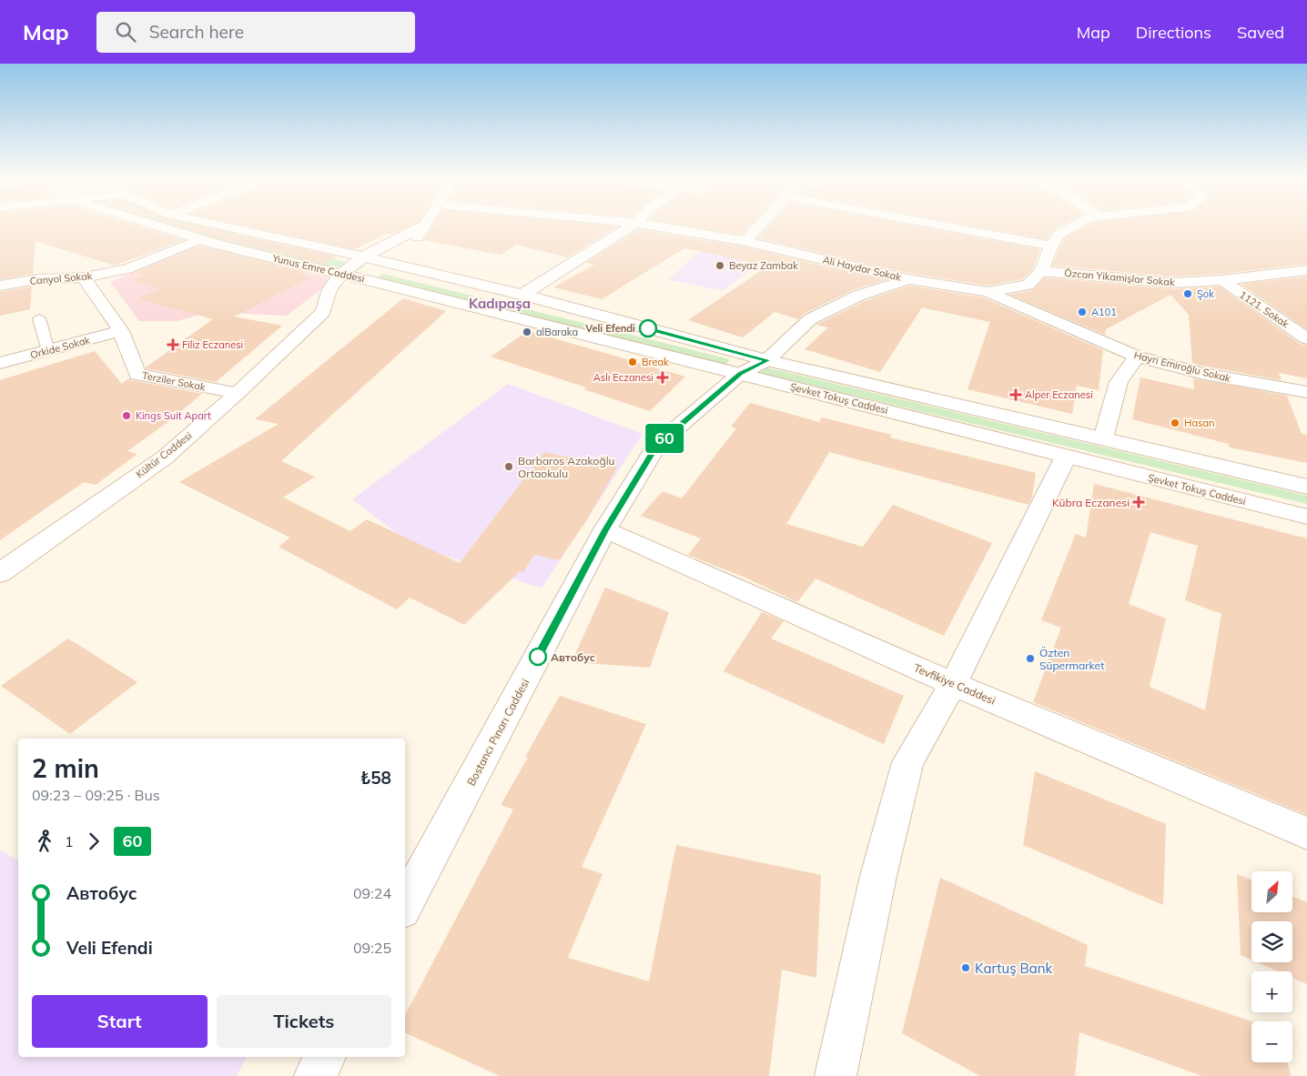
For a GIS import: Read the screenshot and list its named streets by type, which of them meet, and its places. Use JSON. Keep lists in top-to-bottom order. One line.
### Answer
{"streets":{"street":["Yunus Emre Caddesi","Ali Haydar Sokak","Özcan Yikamişlar Sokak","Canyol Sokak","1121. Sokak","Orkide Sokak","Hayri Emiroğlu Sokak","Terziler Sokak","Şevket Tokuş Caddesi","Kültür Caddesi","Tevfikiye Caddesi","Bostancı Pınarı Caddesi"]},"crossings":[["Yunus Emre Caddesi","Canyol Sokak"],["Yunus Emre Caddesi","Şevket Tokuş Caddesi"],["Yunus Emre Caddesi","Kültür Caddesi"],["Ali Haydar Sokak","Bostancı Pınarı Caddesi"],["Özcan Yikamişlar Sokak","1121. Sokak"],["Özcan Yikamişlar Sokak","Bostancı Pınarı Caddesi"],["Canyol Sokak","Terziler Sokak"],["Orkide Sokak","Terziler Sokak"],["Hayri Emiroğlu Sokak","Bostancı Pınarı Caddesi"],["Terziler Sokak","Kültür Caddesi"],["Şevket Tokuş Caddesi","Kültür Caddesi"],["Şevket Tokuş Caddesi","Bostancı Pınarı Caddesi"],["Tevfikiye Caddesi","Bostancı Pınarı Caddesi"]],"districts":["Kadıpaşa"],"places":{"other":["Beyaz Zambak","Şok","A101","Veli Efendi","alBaraka","Break","Kings Suit Apart","Hasan","Barbaros Azakoğlu Ortaokulu","Автобус","Özten Süpermarket","Kartuş Bank"],"health":["Filiz Eczanesi","Aslı Eczanesi","Alper Eczanesi","Kübra Eczanesi"]},"lines":["bus line 60"],"north":"top right","page":{"header":"Map","search":"Search here","nav":["Map","Directions","Saved"],"on_map":"60","heading":["2 min","09:23 – 09:25 · Bus","₺58"],"legs":["1","60"],"list":[{"name":"Автобус","value":"09:24"},{"name":"Veli Efendi","value":"09:25"}],"map_buttons":["+","−"],"buttons":["Start","Tickets"]}}
